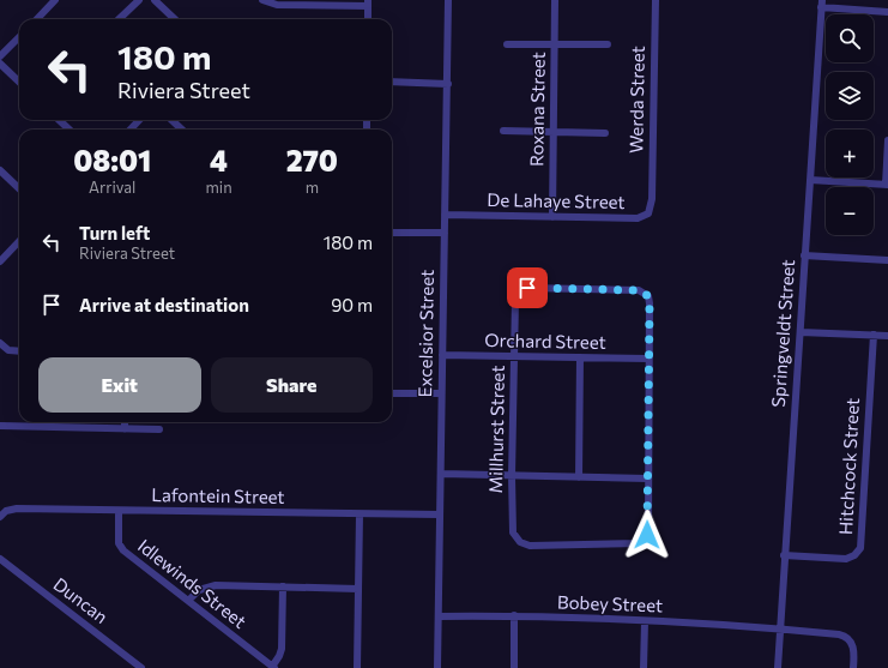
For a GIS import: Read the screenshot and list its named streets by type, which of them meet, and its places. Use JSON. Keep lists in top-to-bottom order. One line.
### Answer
{"streets":{"street":["Werda Street","Roxana Street","De Lahaye Street","Excelsior Street","Springveldt Street","Orchard Street","Millhurst Street","Hitchcock Street","Lafontein Street","Idlewinds Street","Duncan","Bobey Street"]},"crossings":[["Werda Street","De Lahaye Street"],["Roxana Street","De Lahaye Street"],["De Lahaye Street","Excelsior Street"],["Excelsior Street","Orchard Street"],["Excelsior Street","Lafontein Street"],["Excelsior Street","Bobey Street"],["Springveldt Street","Hitchcock Street"],["Springveldt Street","Bobey Street"],["Orchard Street","Millhurst Street"],["Lafontein Street","Idlewinds Street"]],"page":{"map_buttons":["+","−"],"turn":["180 m","Riviera Street"],"eta":["08:01","Arrival","4","min","270","m"],"list":[{"name":"Turn left","note":"Riviera Street","value":"180 m"},{"name":"Arrive at destination","value":"90 m"}],"buttons":["Exit","Share"]}}
